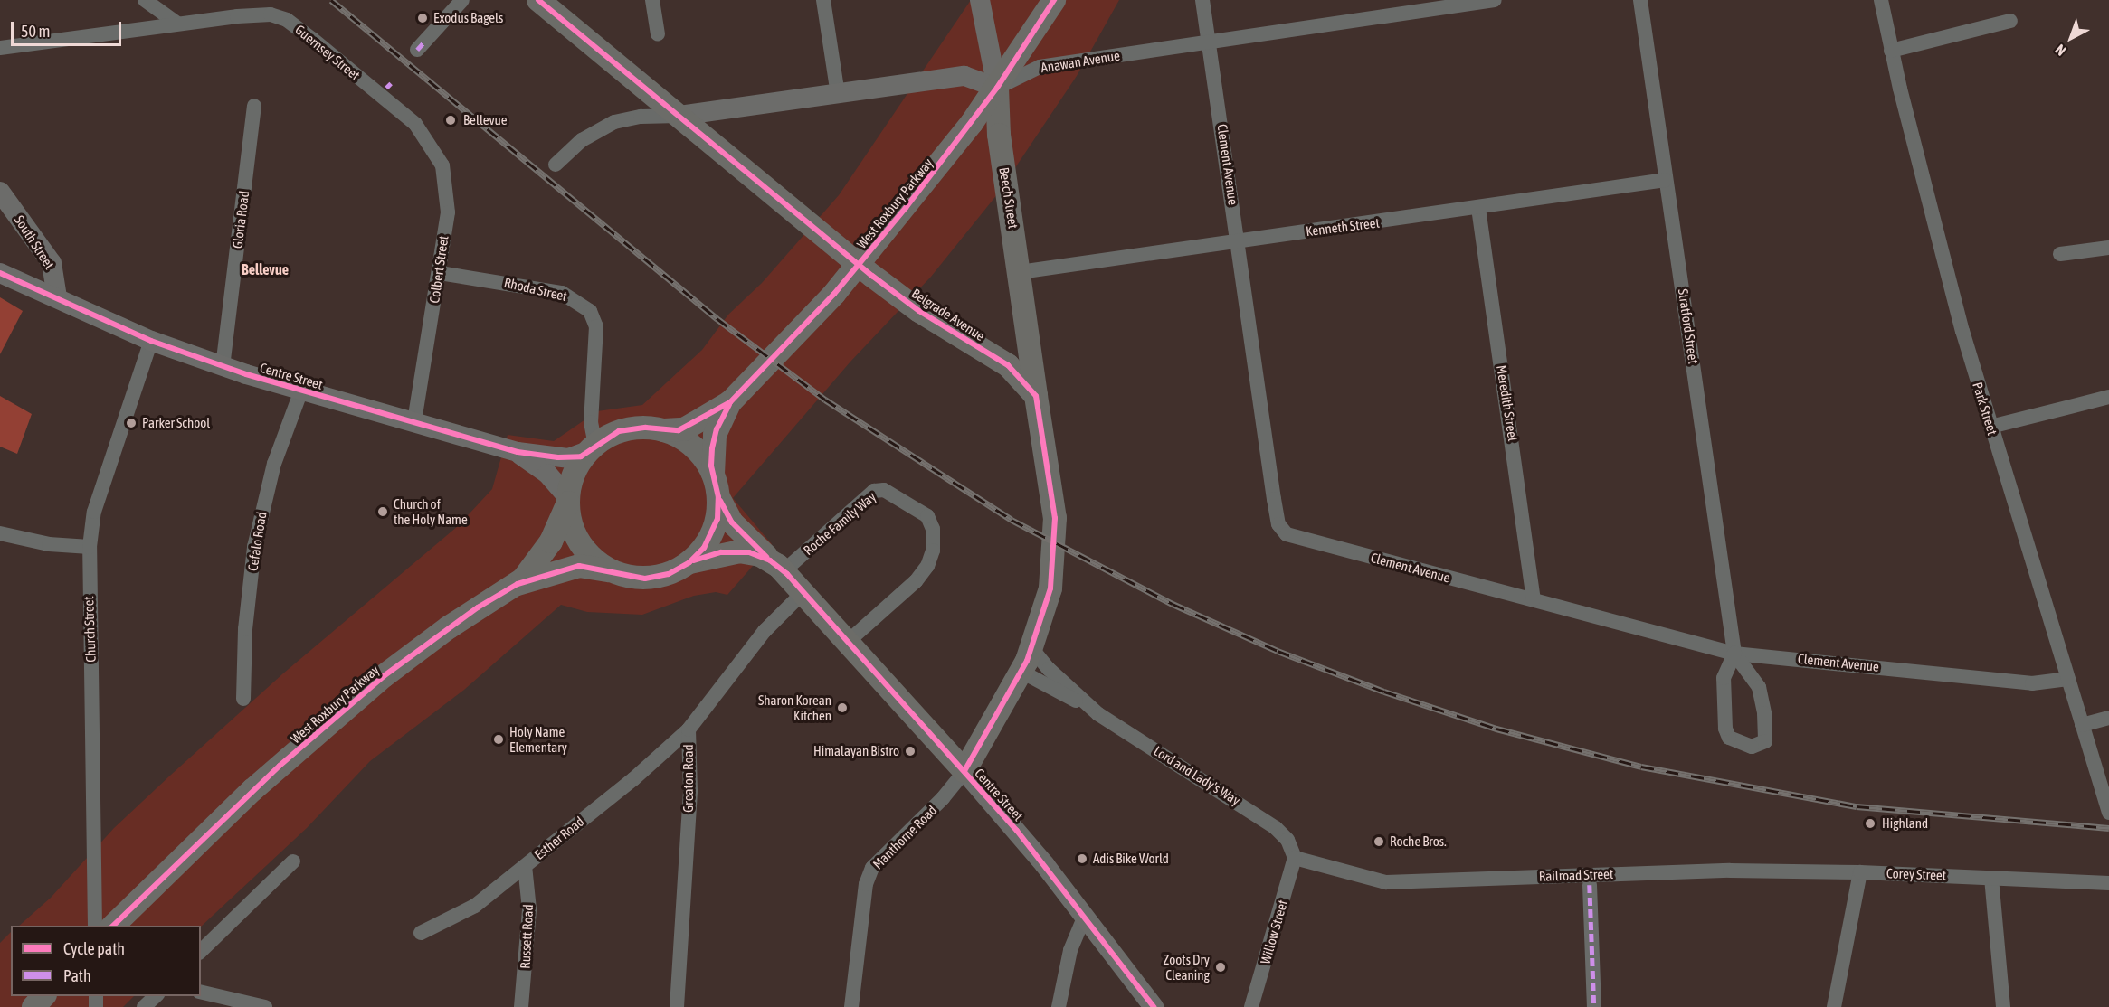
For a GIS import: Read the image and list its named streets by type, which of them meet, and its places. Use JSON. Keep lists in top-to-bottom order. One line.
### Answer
{"streets":{"main road":["Beech Street","West Roxbury Parkway","South Street","Belgrade Avenue","Centre Street"],"street":["Guernsey Street","Anawan Avenue","Clement Avenue","Gloria Road","Kenneth Street","Colbert Street","Rhoda Street","Stratford Street","Meredith Street","Park Street","Roche Family Way","Cefalo Road","Church Street","Lord and Lady's Way","Greaton Road","Manthorne Road","Esther Road","Corey Street","Railroad Street","Willow Street","Russett Road"]},"crossings":[["Guernsey Street","Colbert Street"],["Anawan Avenue","Clement Avenue"],["Anawan Avenue","Beech Street"],["Anawan Avenue","West Roxbury Parkway"],["Clement Avenue","Kenneth Street"],["Clement Avenue","Stratford Street"],["Clement Avenue","Meredith Street"],["Clement Avenue","Park Street"],["Beech Street","West Roxbury Parkway"],["Beech Street","Kenneth Street"],["Beech Street","Belgrade Avenue"],["West Roxbury Parkway","Rhoda Street"],["West Roxbury Parkway","Belgrade Avenue"],["West Roxbury Parkway","Centre Street"],["Gloria Road","Centre Street"],["Kenneth Street","Stratford Street"],["Kenneth Street","Meredith Street"],["South Street","Centre Street"],["Colbert Street","Rhoda Street"],["Colbert Street","Centre Street"],["Rhoda Street","Centre Street"],["Centre Street","Roche Family Way"],["Centre Street","Cefalo Road"],["Centre Street","Church Street"],["Centre Street","Greaton Road"],["Centre Street","Manthorne Road"],["Lord and Lady's Way","Railroad Street"],["Lord and Lady's Way","Willow Street"],["Greaton Road","Esther Road"],["Esther Road","Russett Road"],["Corey Street","Railroad Street"],["Railroad Street","Willow Street"]],"districts":["Bellevue"],"places":["Exodus Bagels","Bellevue","Parker School","Church of the Holy Name","Sharon Korean Kitchen","Holy Name Elementary","Himalayan Bistro","Highland","Roche Bros.","Adis Bike World","Zoots Dry Cleaning"],"legend":["Cycle path","Path"],"scale_bar":"50 m","north":"bottom left"}
